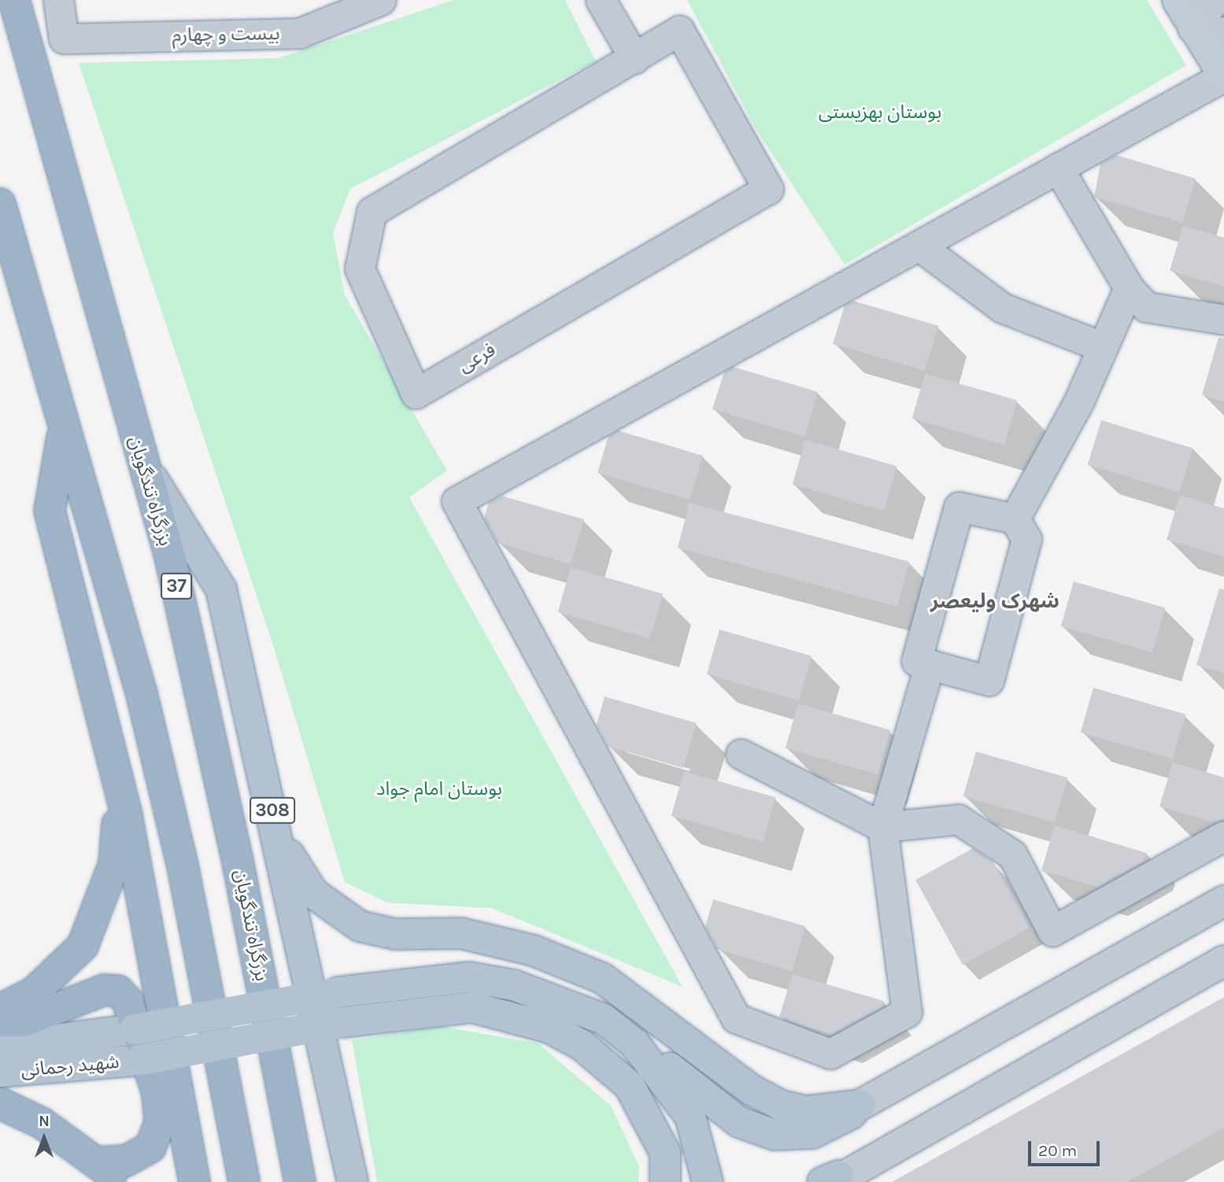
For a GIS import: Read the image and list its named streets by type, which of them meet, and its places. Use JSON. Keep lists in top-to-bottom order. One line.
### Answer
{"streets":{"highway":["بزرگراه تندگویان","37"],"main road":["308","شهید رحمانی"],"street":["بیست و چهارم","فرعی"]},"crossings":[["بزرگراه تندگویان","308"]],"districts":["شهرک ولیعصر"],"parks":["بوستان بهزیستی","بوستان امام جواد"],"scale_bar":"20 m","north":"top"}
